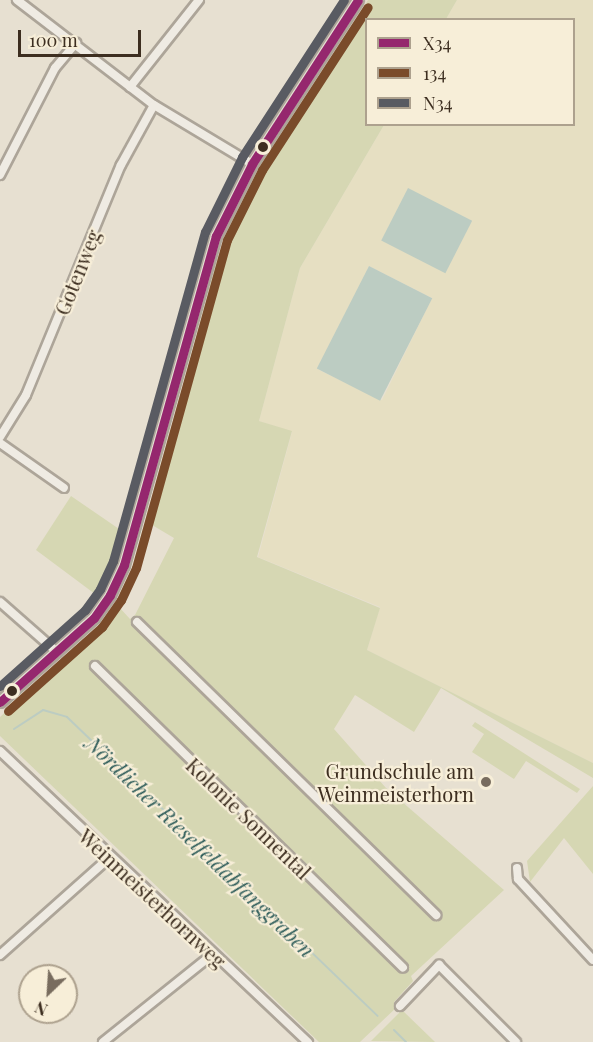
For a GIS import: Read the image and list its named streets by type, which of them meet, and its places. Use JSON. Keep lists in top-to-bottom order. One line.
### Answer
{"streets":{"street":["Gotenweg","Kolonie Sonnental","Weinmeisterhornweg"]},"water":["Nördlicher Rieselfeldabfanggraben"],"places":["Grundschule am Weinmeisterhorn"],"lines":["transit line X34","transit line N34","transit line 134"],"legend":["X34","134","N34"],"scale_bar":"100 m","north":"bottom left"}
